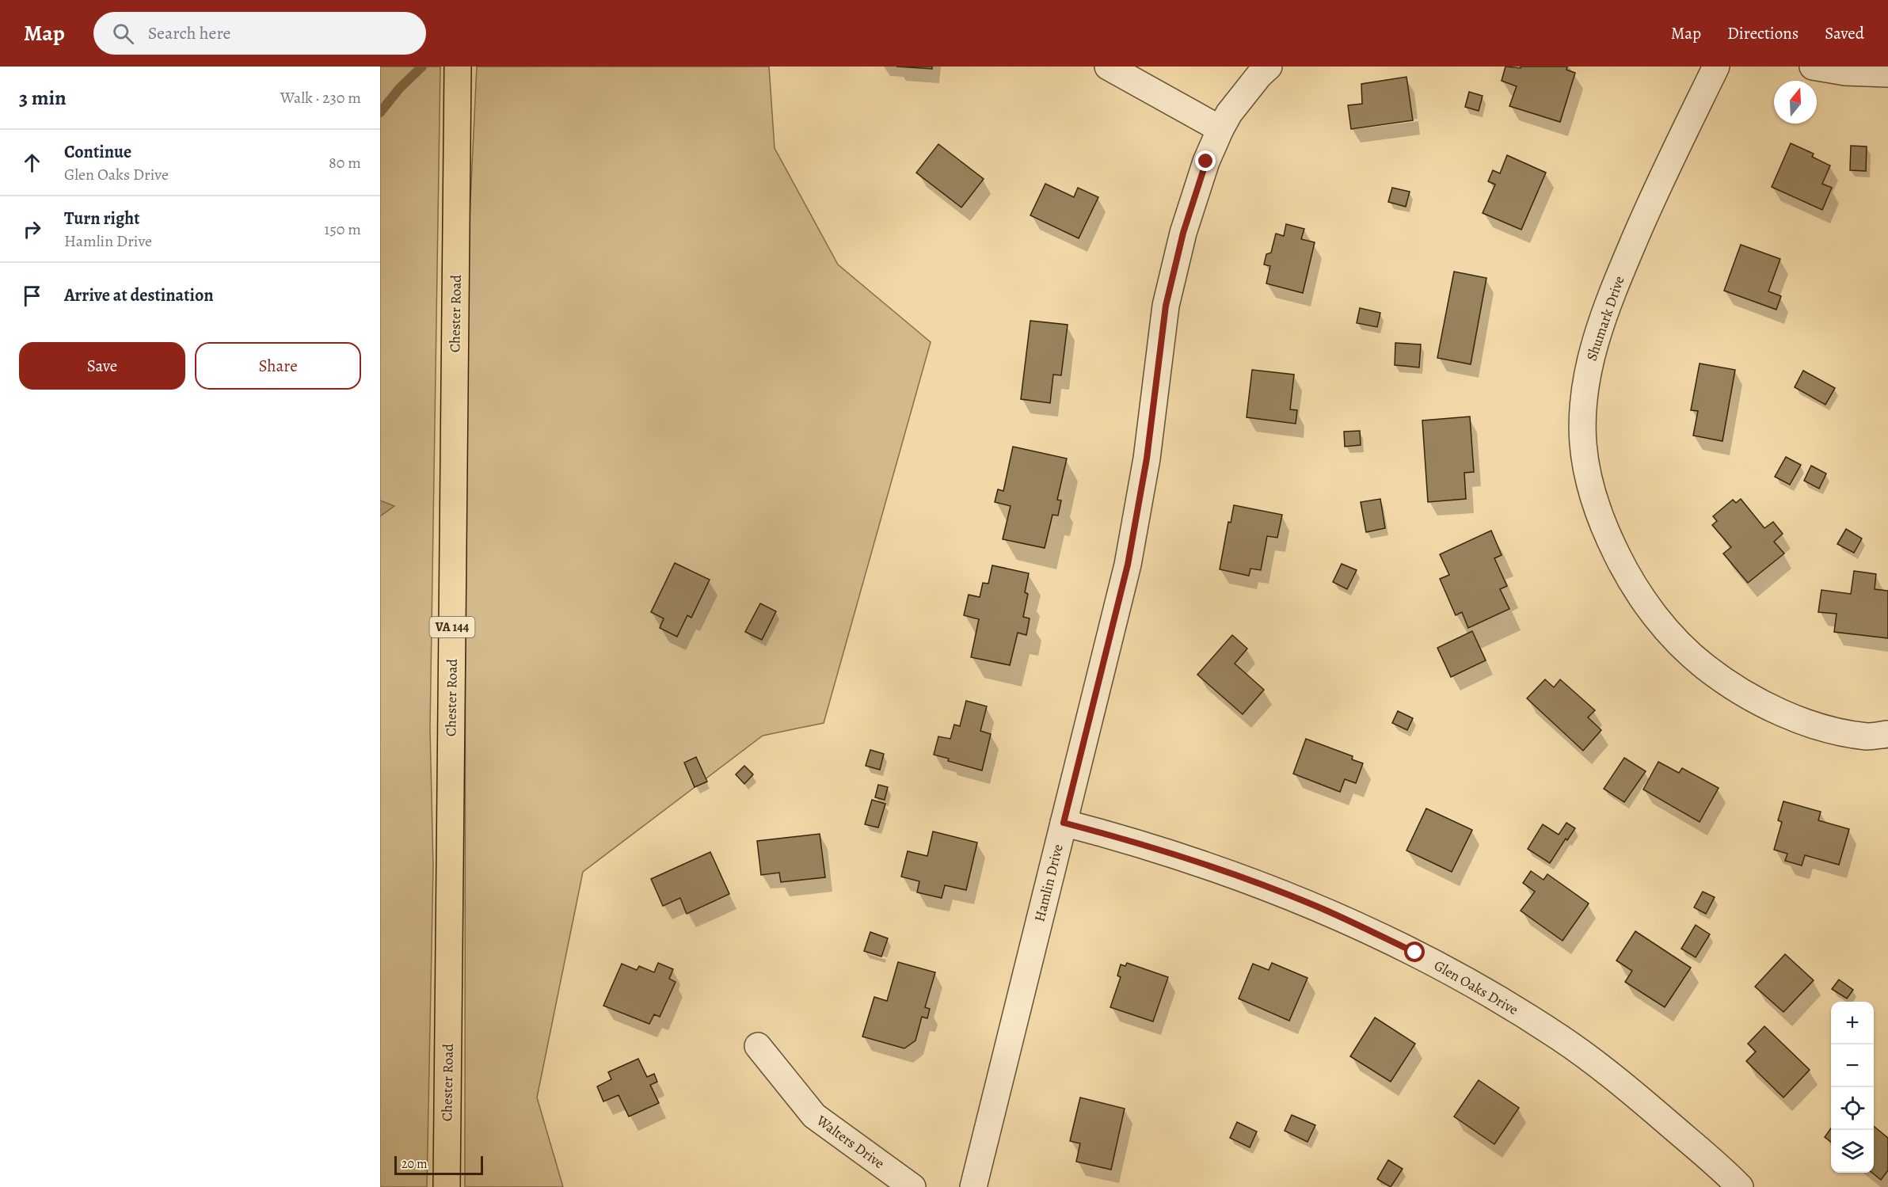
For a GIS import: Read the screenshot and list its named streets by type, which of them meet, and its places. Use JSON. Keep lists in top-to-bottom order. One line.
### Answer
{"streets":{"main road":["Chester Road","VA 144"],"street":["Shumark Drive","Hamlin Drive","Glen Oaks Drive","Walters Drive"]},"crossings":[["Hamlin Drive","Glen Oaks Drive"]],"scale_bar":"20 m","north":"top","page":{"header":"Map","search":"Search here","nav":["Map","Directions","Saved"],"heading":["3 min","Walk · 230 m"],"list":[["Continue","Glen Oaks Drive","80 m"],["Turn right","Hamlin Drive","150 m"],"Arrive at destination"],"buttons":["Save","Share"],"map_buttons":["+","−"],"scale":"20 m"}}
